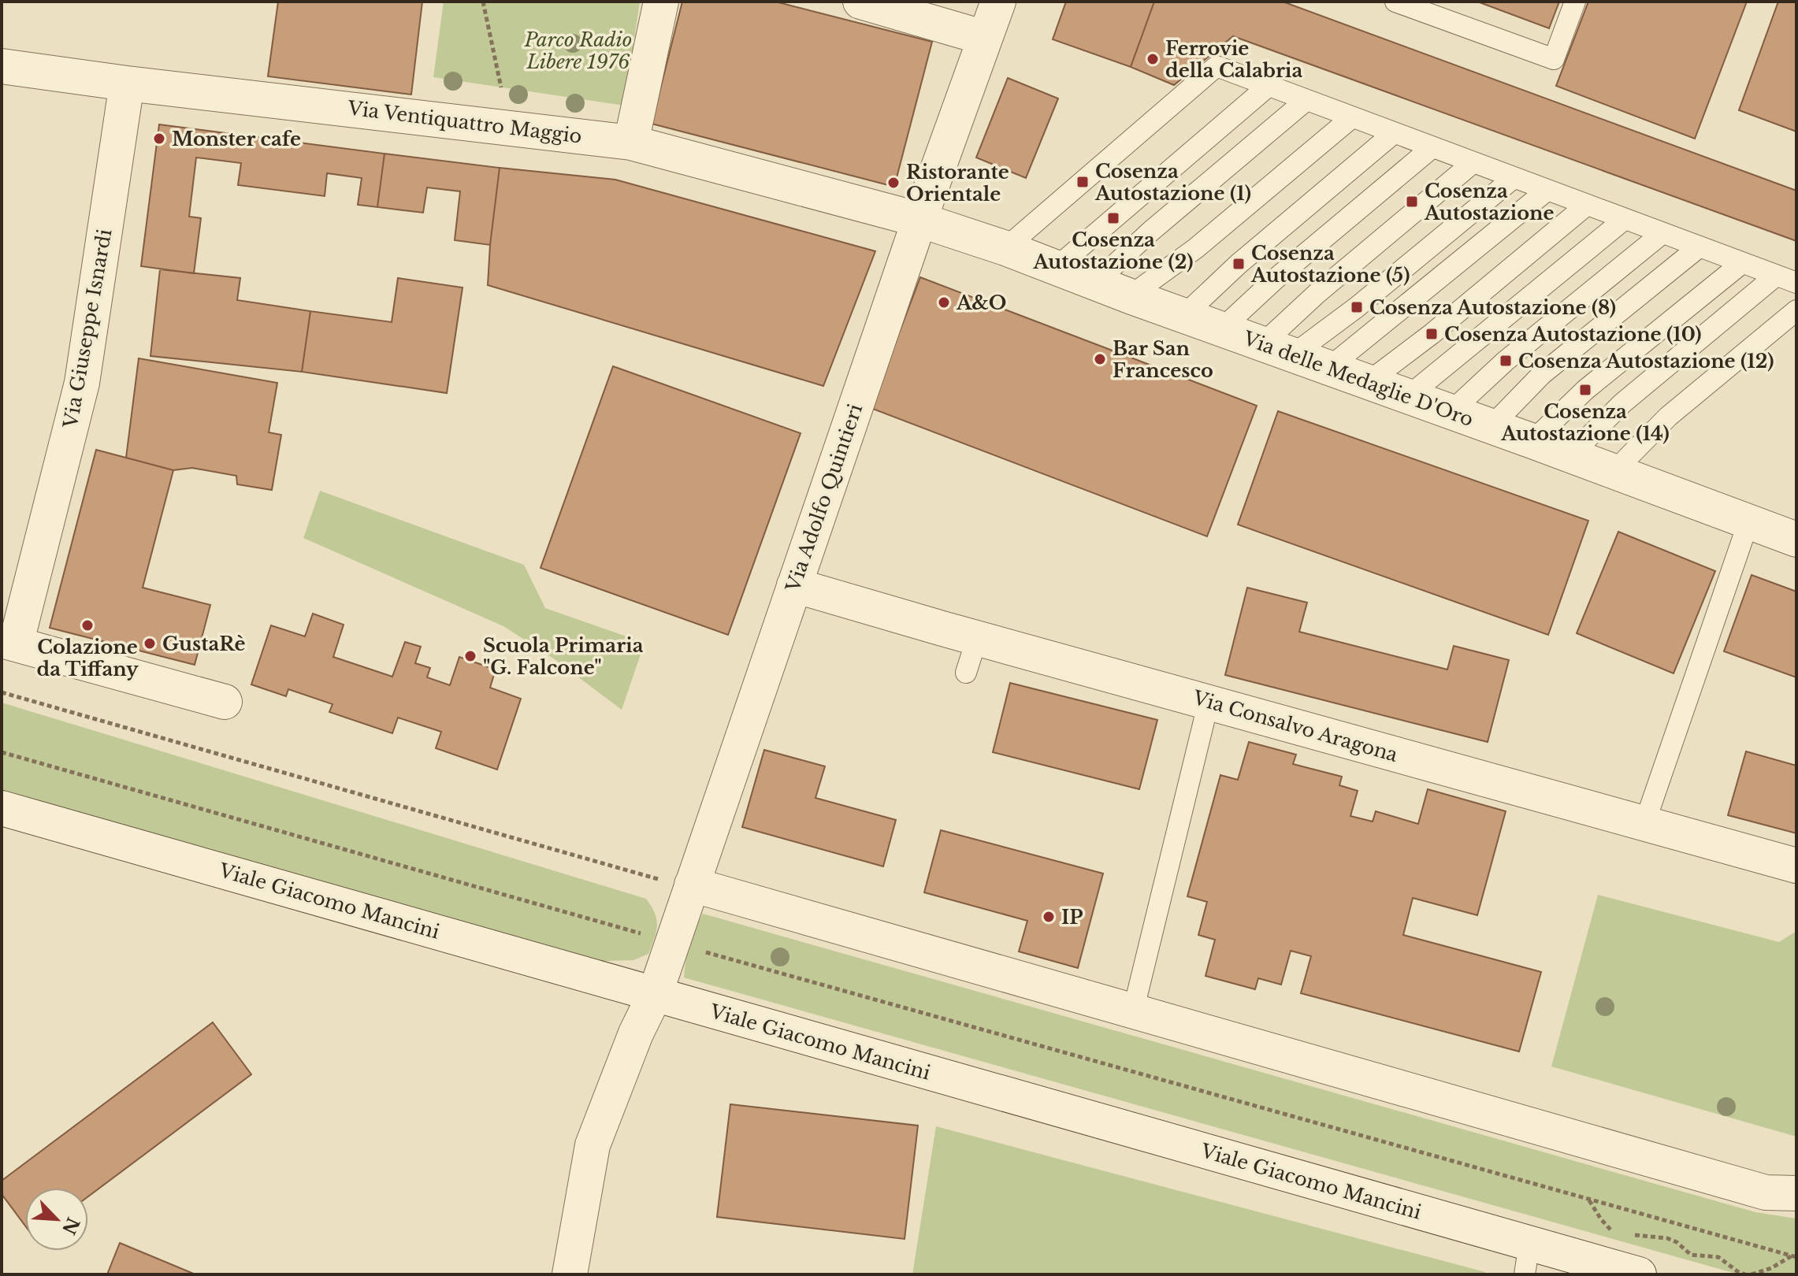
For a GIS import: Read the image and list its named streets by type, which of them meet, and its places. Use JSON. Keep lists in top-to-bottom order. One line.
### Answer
{"streets":{"street":["Via Ventiquattro Maggio","Via Giuseppe Isnardi","Via delle Medaglie D'Oro","Via Adolfo Quintieri","Via Consalvo Aragona","Viale Giacomo Mancini"]},"crossings":[["Via Ventiquattro Maggio","Via Giuseppe Isnardi"],["Via Ventiquattro Maggio","Via delle Medaglie D'Oro"],["Via Ventiquattro Maggio","Via Adolfo Quintieri"],["Via delle Medaglie D'Oro","Via Adolfo Quintieri"],["Via Adolfo Quintieri","Via Consalvo Aragona"],["Via Adolfo Quintieri","Viale Giacomo Mancini"]],"parks":["Parco Radio Libere 1976"],"places":{"other":["Ferrovie della Calabria","Monster cafe","Ristorante Orientale","A&O","Bar San Francesco","Colazione da Tiffany","GustaRè","Scuola Primaria \"G. Falcone\"","IP"],"transit":["Cosenza Autostazione (1)","Cosenza Autostazione","Cosenza Autostazione (2)","Cosenza Autostazione (5)","Cosenza Autostazione (8)","Cosenza Autostazione (10)","Cosenza Autostazione (12)","Cosenza Autostazione (14)"]},"north":"bottom right"}
